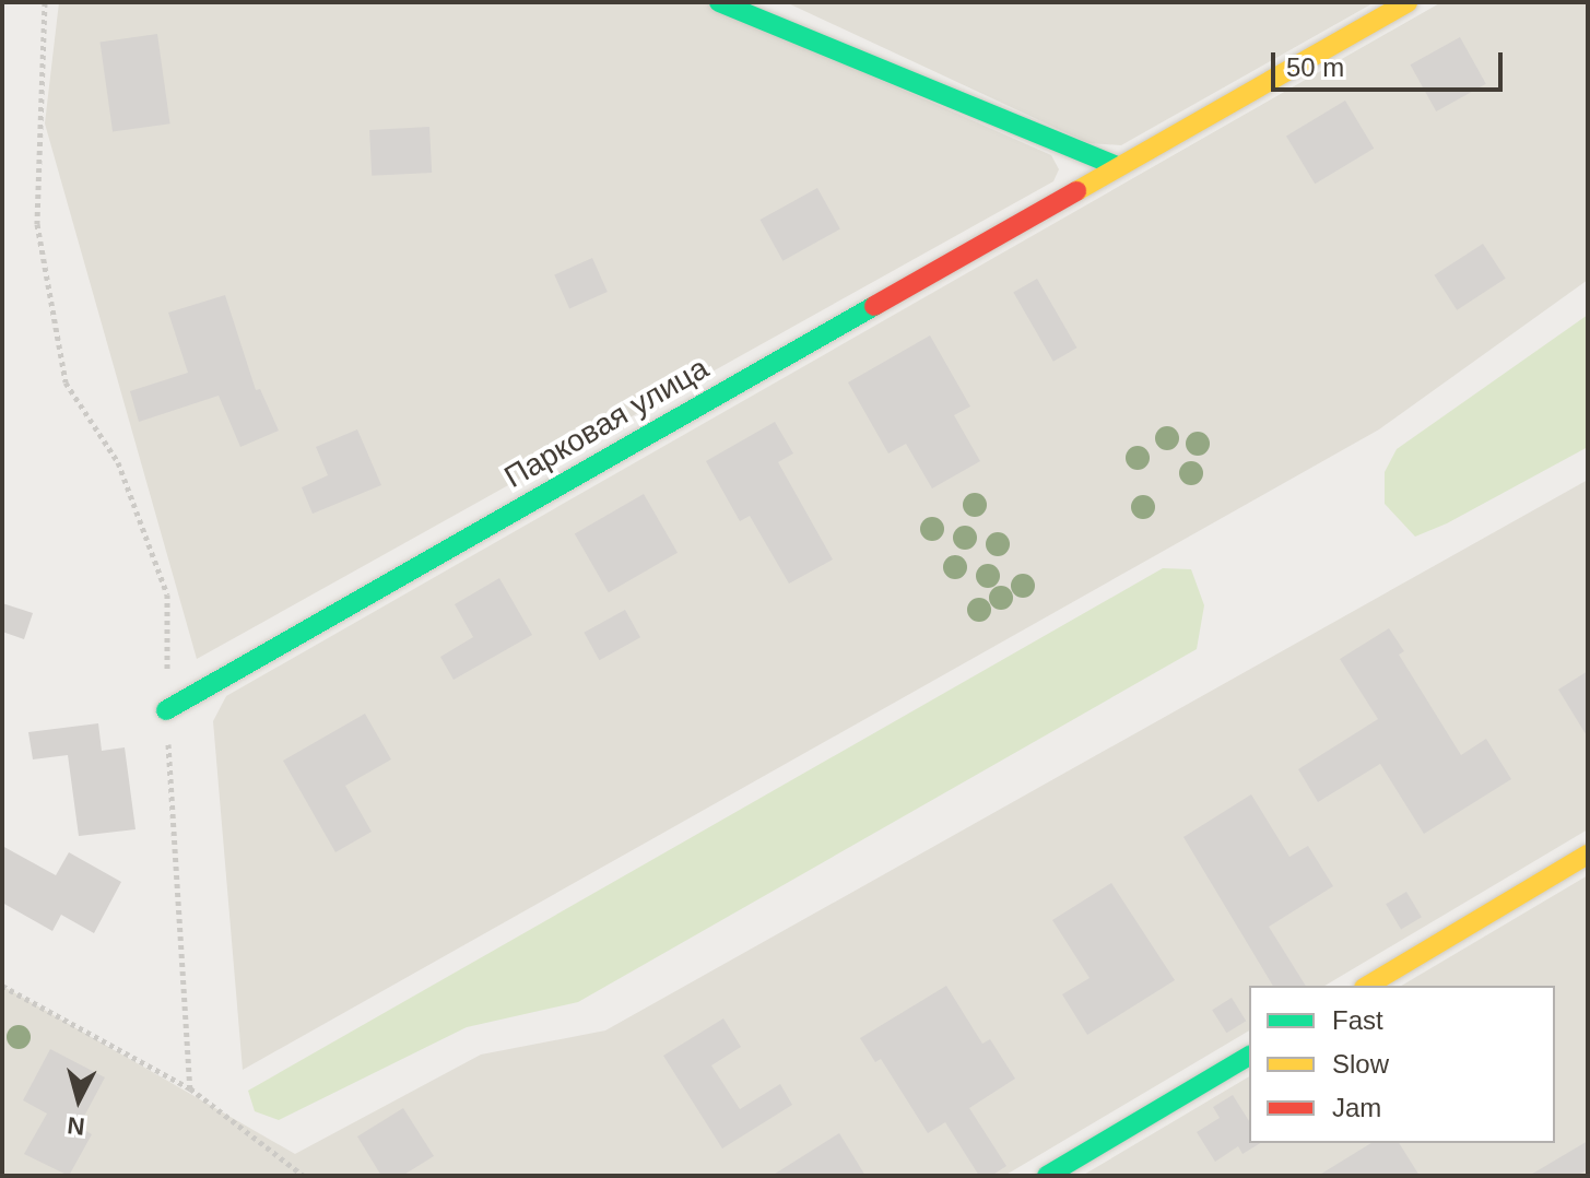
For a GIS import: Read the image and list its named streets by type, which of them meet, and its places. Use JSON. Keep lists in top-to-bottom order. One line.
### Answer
{"streets":{"street":["Парковая улица"]},"legend":["Fast","Slow","Jam"],"scale_bar":"50 m","north":"bottom"}
